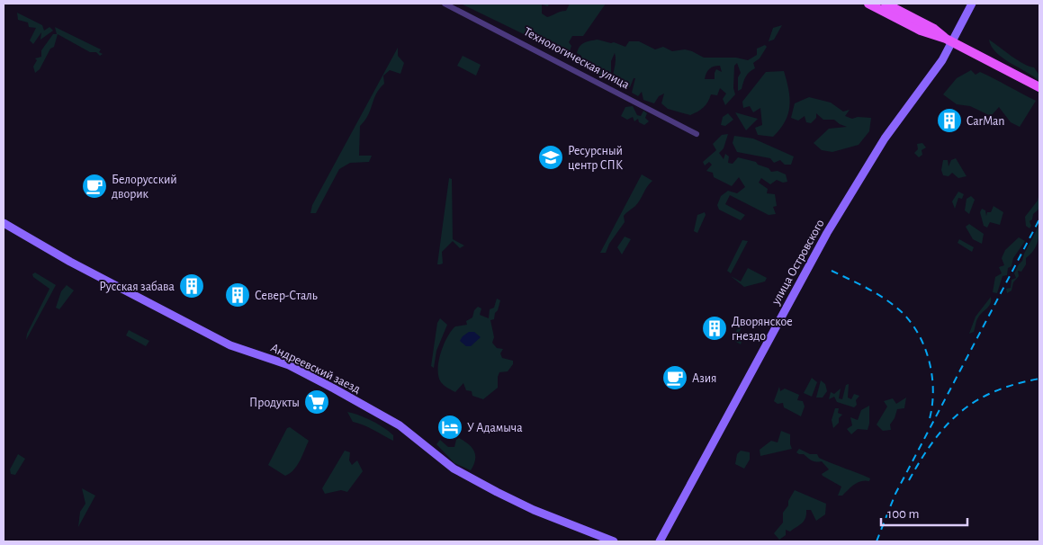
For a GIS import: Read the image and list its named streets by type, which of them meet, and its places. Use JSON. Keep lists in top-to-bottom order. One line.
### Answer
{"streets":{"street":["Технологическая улица","улица Островского","Андреевский заезд"]},"places":{"building":["CarMan","Русская забава","Север-Сталь","Дворянское гнездо"],"school or university":["Ресурсный центр СПК"],"cafe":["Белорусский дворик","Азия"],"supermarket":["Продукты"],"hotel":["У Адамыча"]},"scale_bar":"100 m"}
